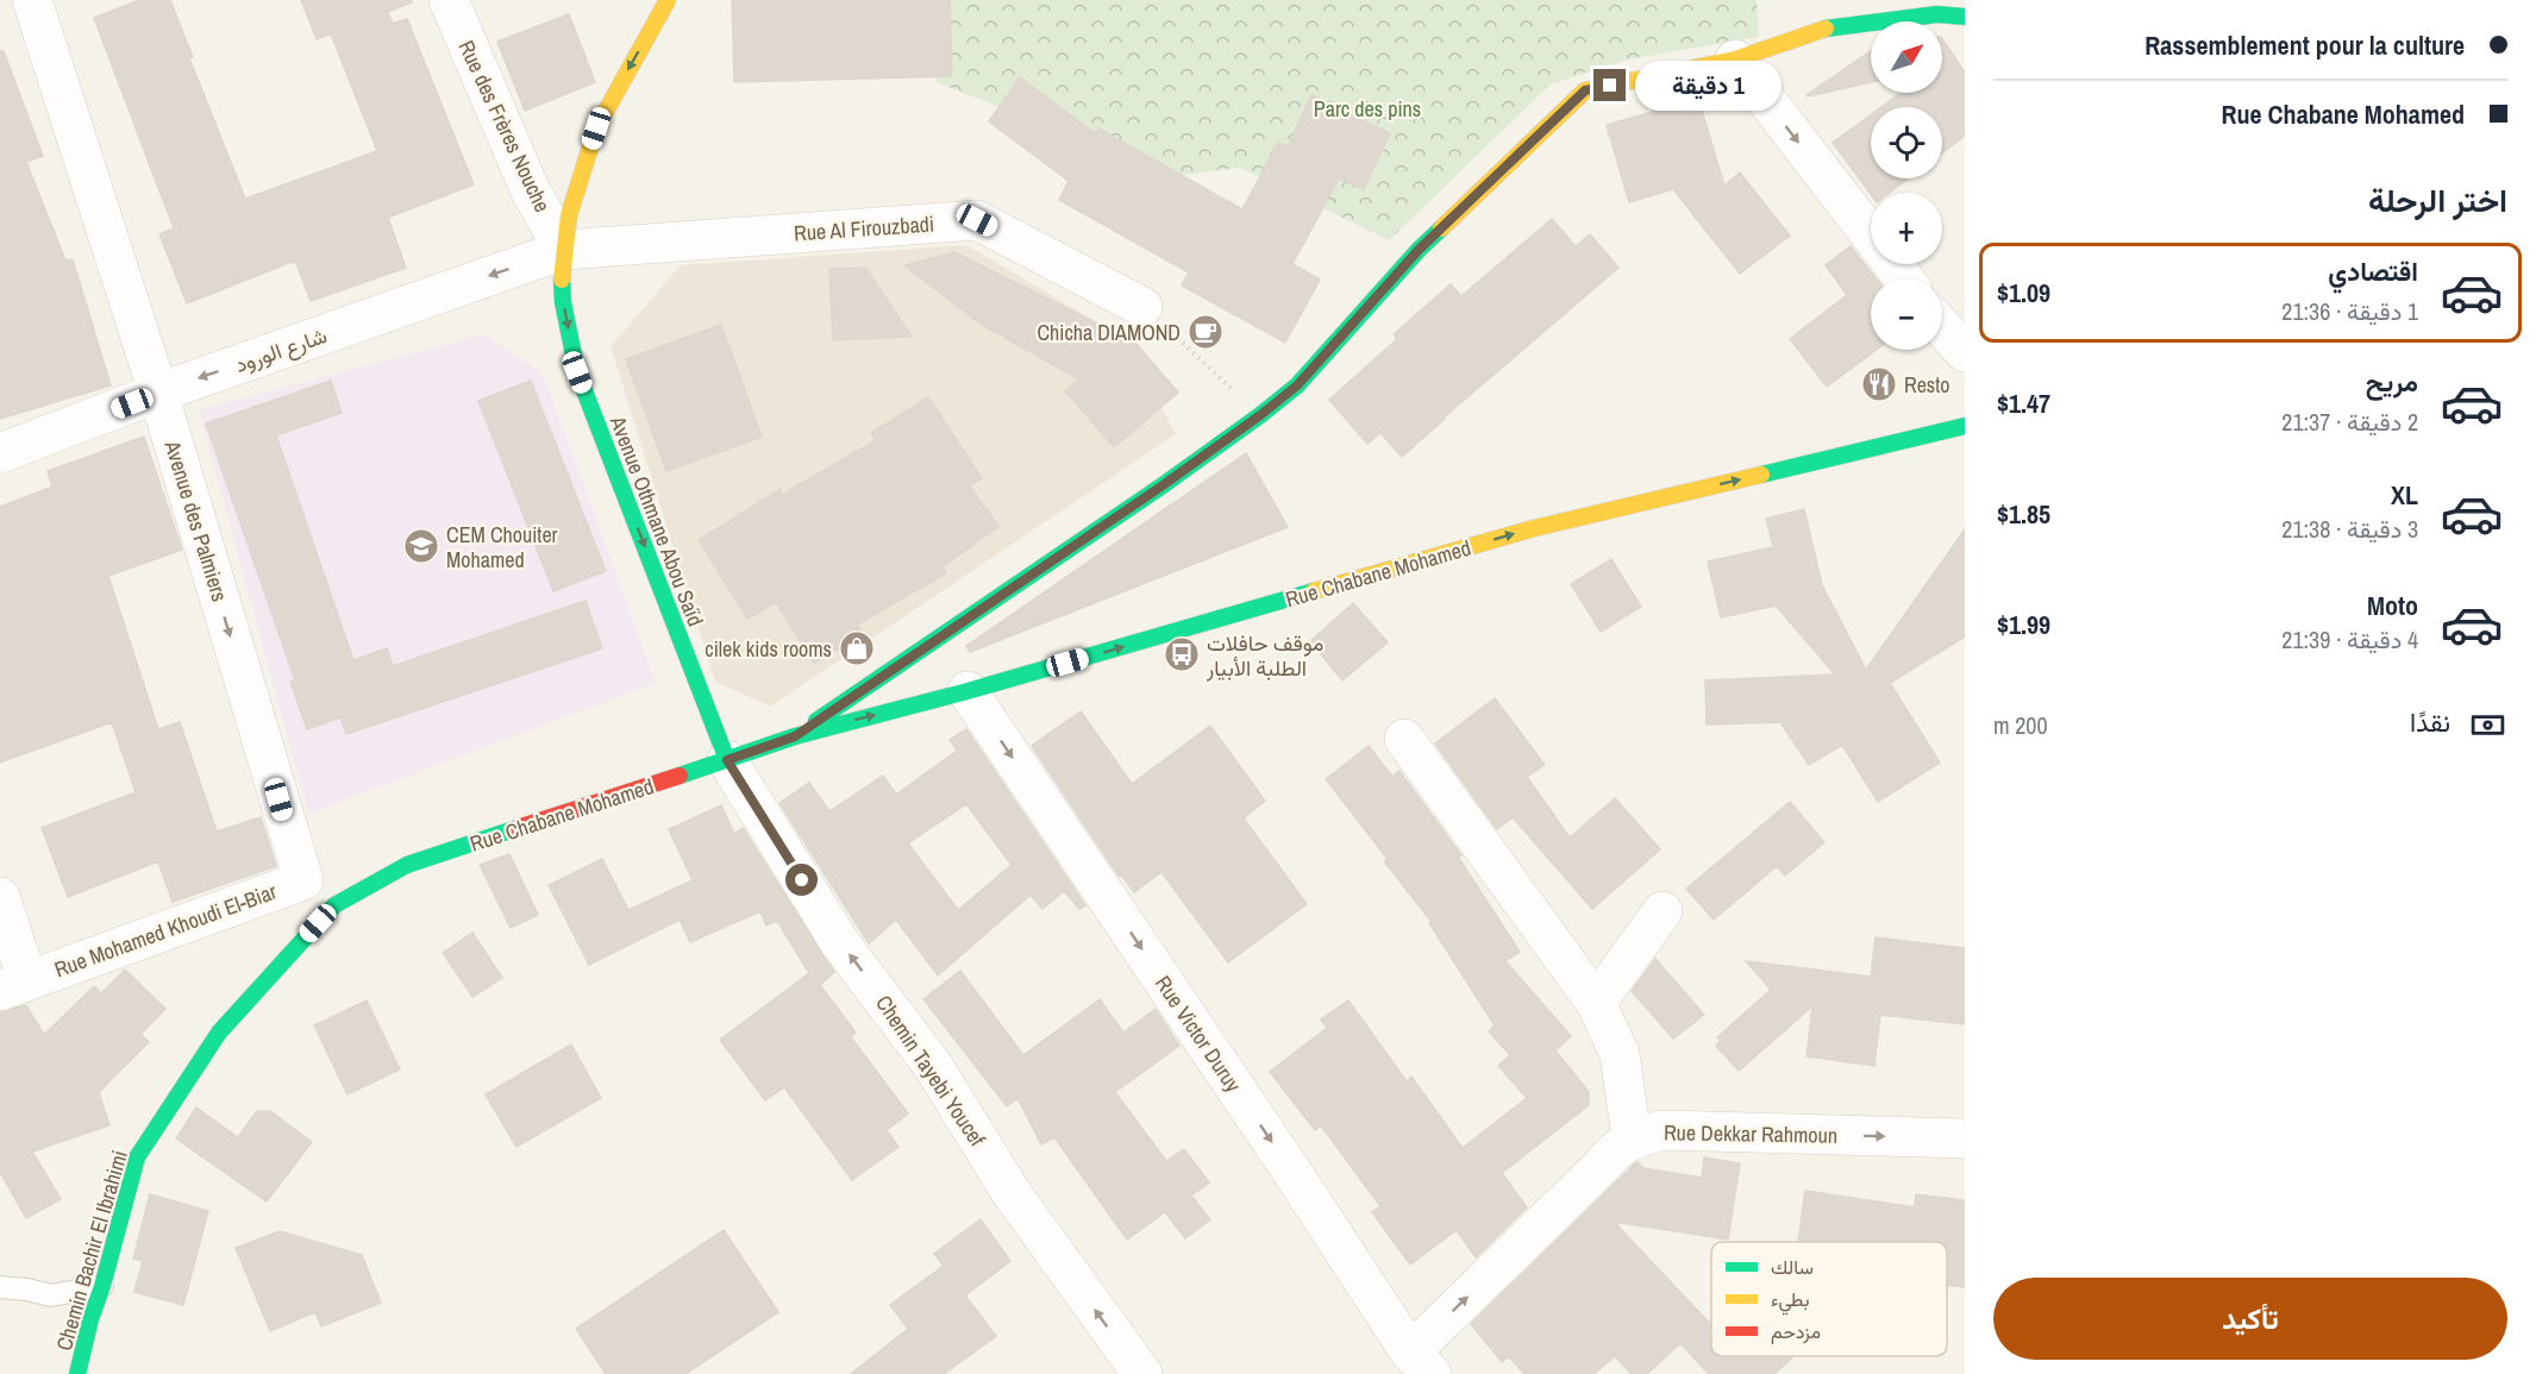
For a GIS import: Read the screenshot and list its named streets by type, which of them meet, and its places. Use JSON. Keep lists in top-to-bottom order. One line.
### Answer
{"streets":{"main road":["Avenue Othmane Abou Saïd","Rue Chabane Mohamed","Chemin Bachir El Ibrahimi"],"street":["Rue des Frères Nouche","Rue Al Firouzbadi","شارع الورود","Avenue des Palmiers","Rue Mohamed Khoudi El-Biar","Rue Victor Duruy","Chemin Tayebi Youcef","Rue Dekkar Rahmoun"]},"crossings":[["Rue des Frères Nouche","Rue Al Firouzbadi"],["Rue des Frères Nouche","شارع الورود"],["Rue des Frères Nouche","Avenue Othmane Abou Saïd"],["Rue Al Firouzbadi","شارع الورود"],["Rue Al Firouzbadi","Avenue Othmane Abou Saïd"],["شارع الورود","Avenue des Palmiers"],["شارع الورود","Avenue Othmane Abou Saïd"],["Avenue des Palmiers","Rue Mohamed Khoudi El-Biar"],["Avenue Othmane Abou Saïd","Rue Chabane Mohamed"],["Avenue Othmane Abou Saïd","Chemin Tayebi Youcef"],["Rue Chabane Mohamed","Rue Victor Duruy"],["Rue Chabane Mohamed","Chemin Tayebi Youcef"],["Rue Chabane Mohamed","Chemin Bachir El Ibrahimi"],["Rue Victor Duruy","Rue Dekkar Rahmoun"]],"one_way":["شارع الورود","Avenue des Palmiers","Avenue Othmane Abou Saïd","Chemin Tayebi Youcef","Rue Dekkar Rahmoun"],"parks":["Parc des pins"],"places":{"cafe":["Chicha DIAMOND"],"restaurant":["Resto"],"school or university":["CEM Chouiter Mohamed"],"shop":["cilek kids rooms"],"bus stop":["موقف حافلات الطلبة الأبيار"]},"legend":["سالك","بطيء","مزدحم"],"north":"top right","page":{"banner":["Rassemblement pour la culture","Rue Chabane Mohamed"],"map_buttons":["+","−"],"bubble":"1 دقيقة","heading":"اختر الرحلة","list":[{"name":"اقتصادي","note":"1 دقيقة · 21:36","value":"$1.09"},{"name":"مريح","note":"2 دقيقة · 21:37","value":"$1.47"},{"name":"XL","note":"3 دقيقة · 21:38","value":"$1.85"},{"name":"Moto","note":"4 دقيقة · 21:39","value":"$1.99"}],"pay":["نقدًا","200 m"],"buttons":"تأكيد"}}
